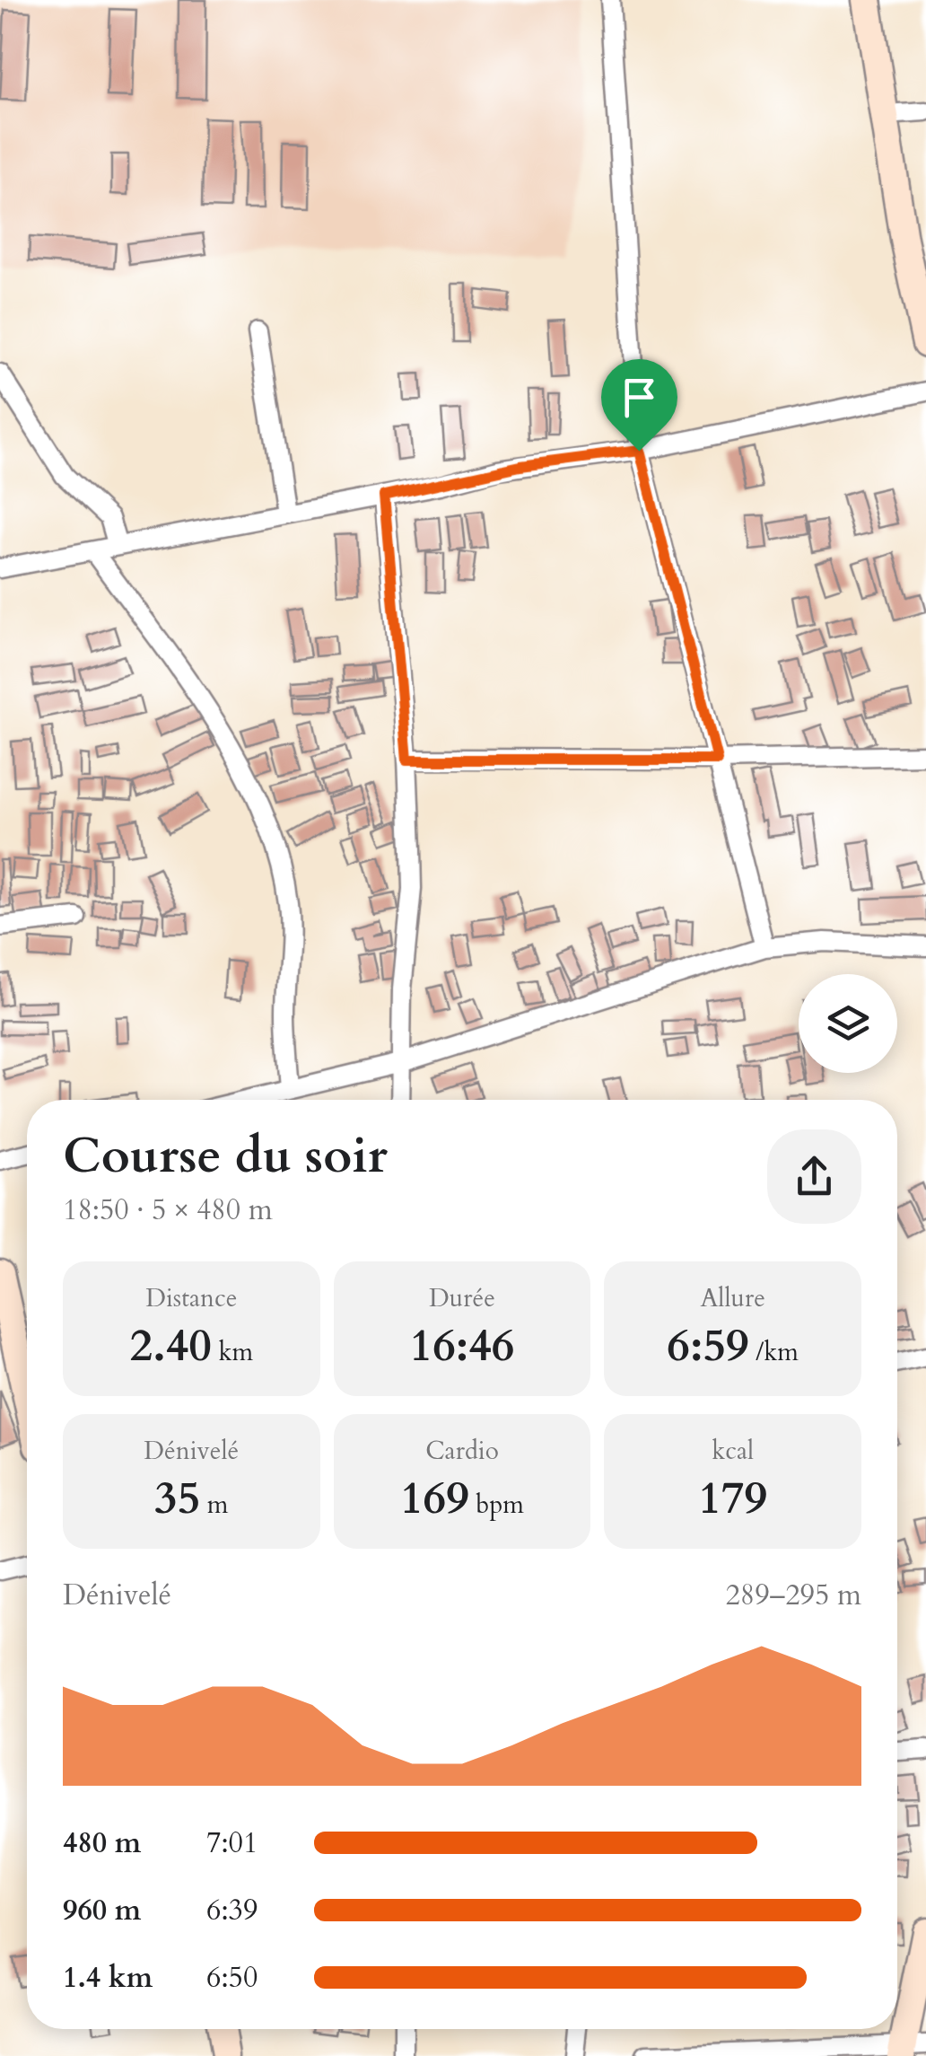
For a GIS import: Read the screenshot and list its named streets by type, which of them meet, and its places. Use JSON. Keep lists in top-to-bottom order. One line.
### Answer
{"page":{"heading":["Course du soir","18:50 · 5 × 480 m"],"stats":[["Distance","2.40 km"],["Durée","16:46"],["Allure","6:59 /km"],["Dénivelé","35 m"],["Cardio","169 bpm"],["kcal","179"]],"chart":["Dénivelé","289–295 m"],"list":[{"name":"480 m","note":"7:01"},{"name":"960 m","note":"6:39"},{"name":"1.4 km","note":"6:50"}]}}
